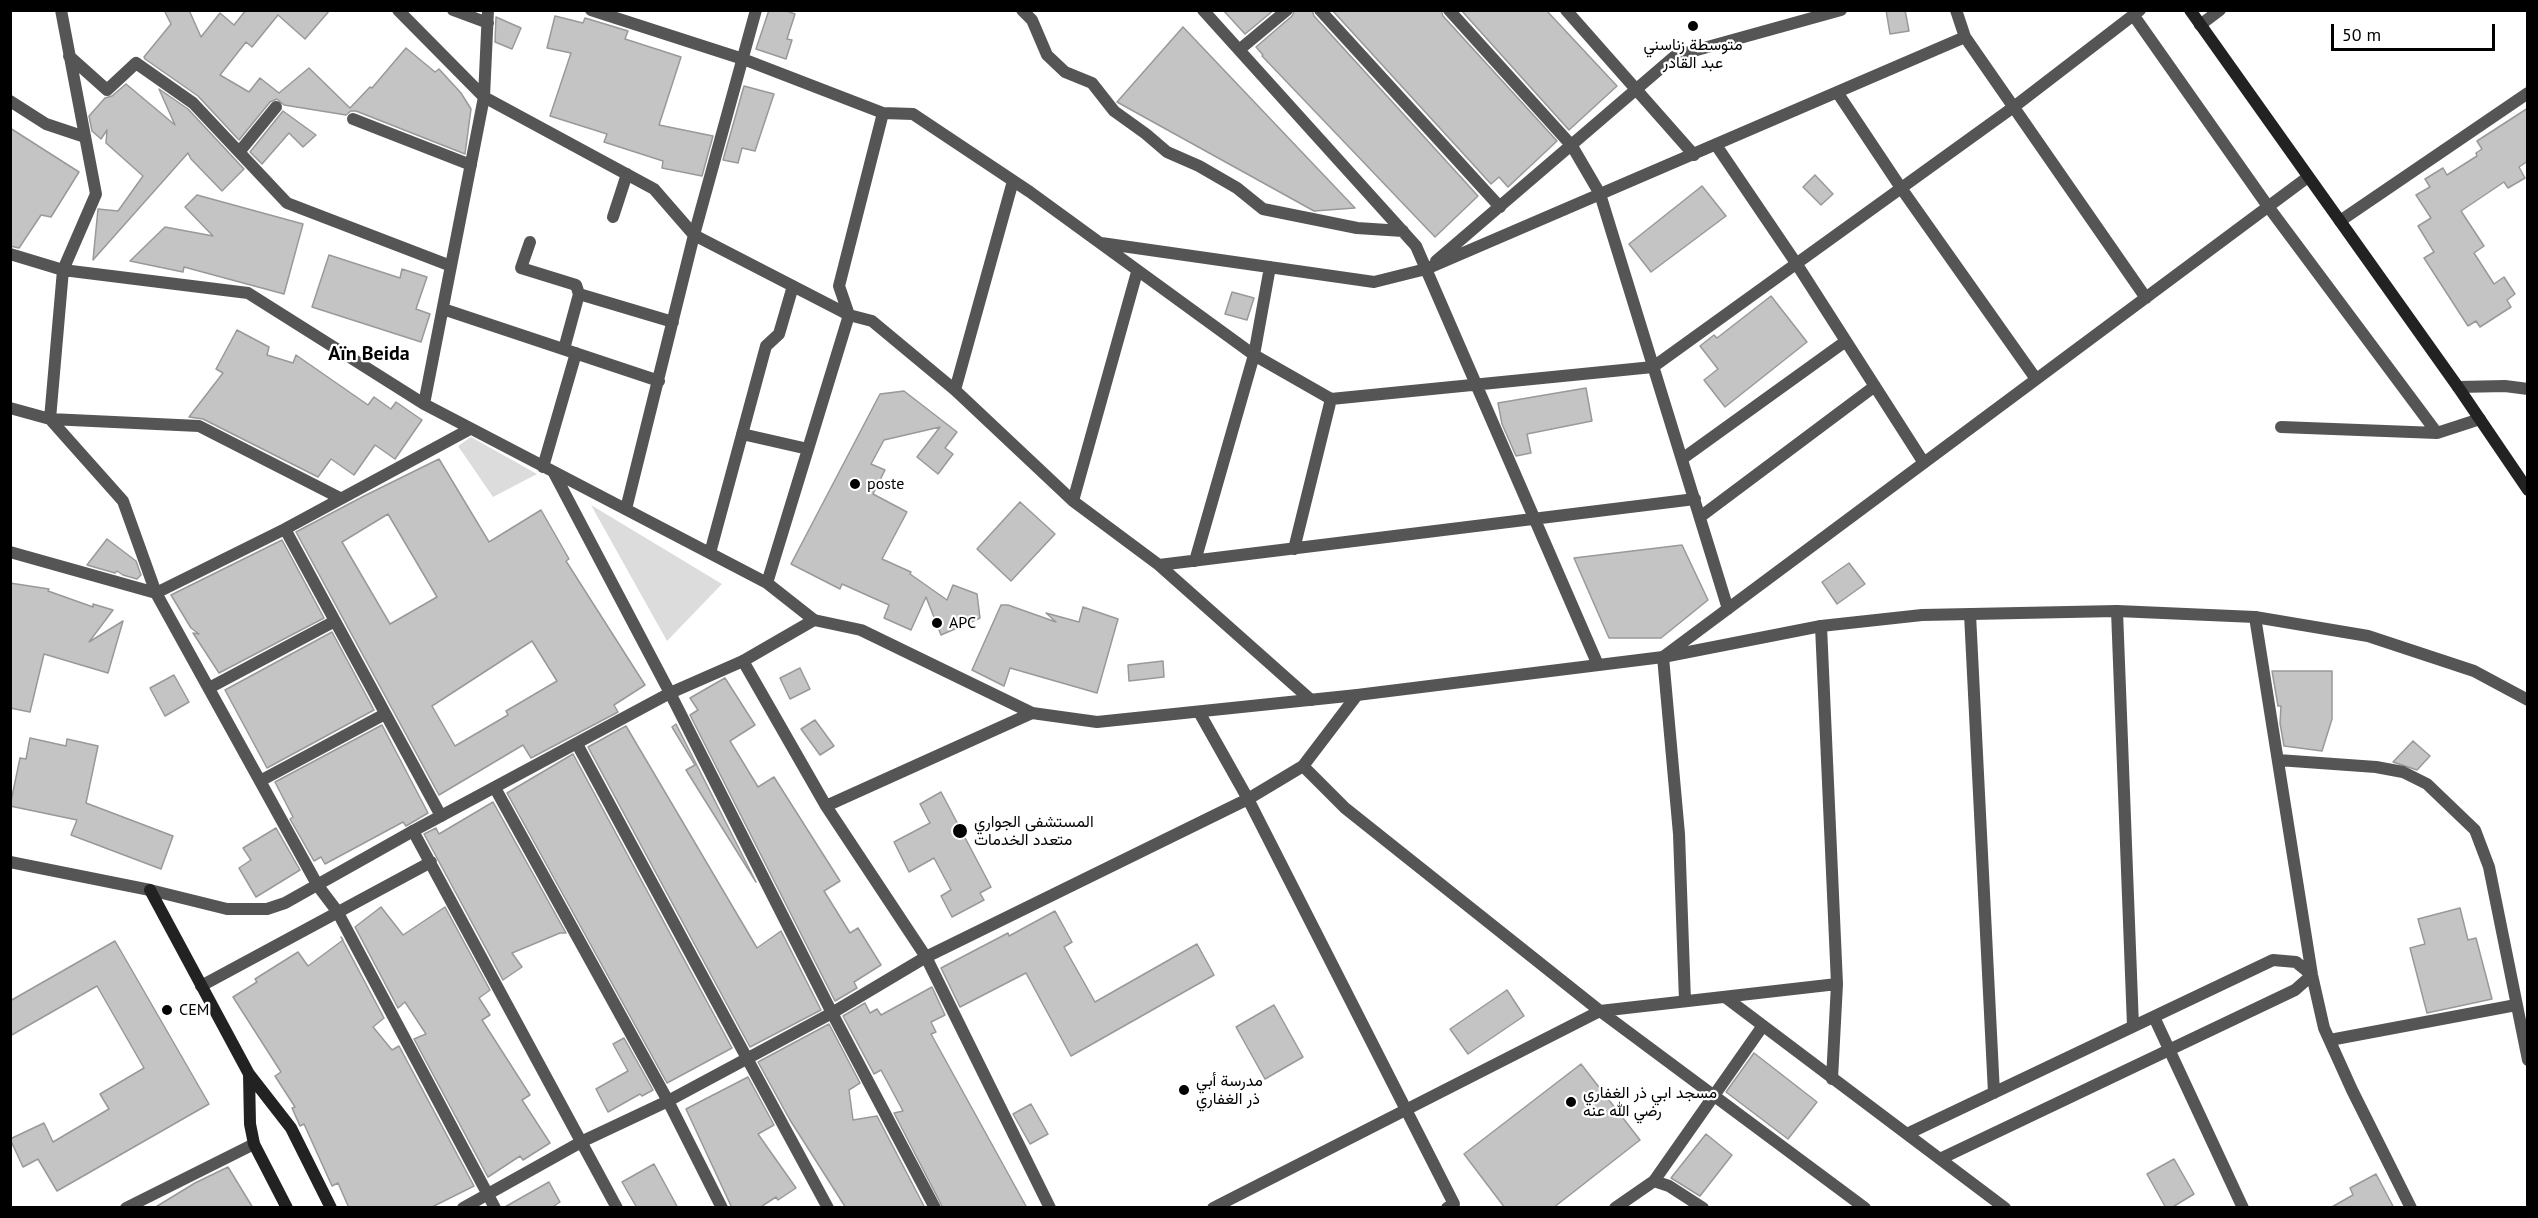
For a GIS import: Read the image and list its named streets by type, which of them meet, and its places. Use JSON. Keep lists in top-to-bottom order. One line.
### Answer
{"districts":["Aïn Beida"],"places":["متوسطة زناسني عبد القادر","poste","APC","المستشفى الجواري متعدد الخدمات","CEM","مدرسة أبي ذر الغفاري","مسجد ابي ذر الغفاري رضي الله عنه"],"scale_bar":"50 m"}
